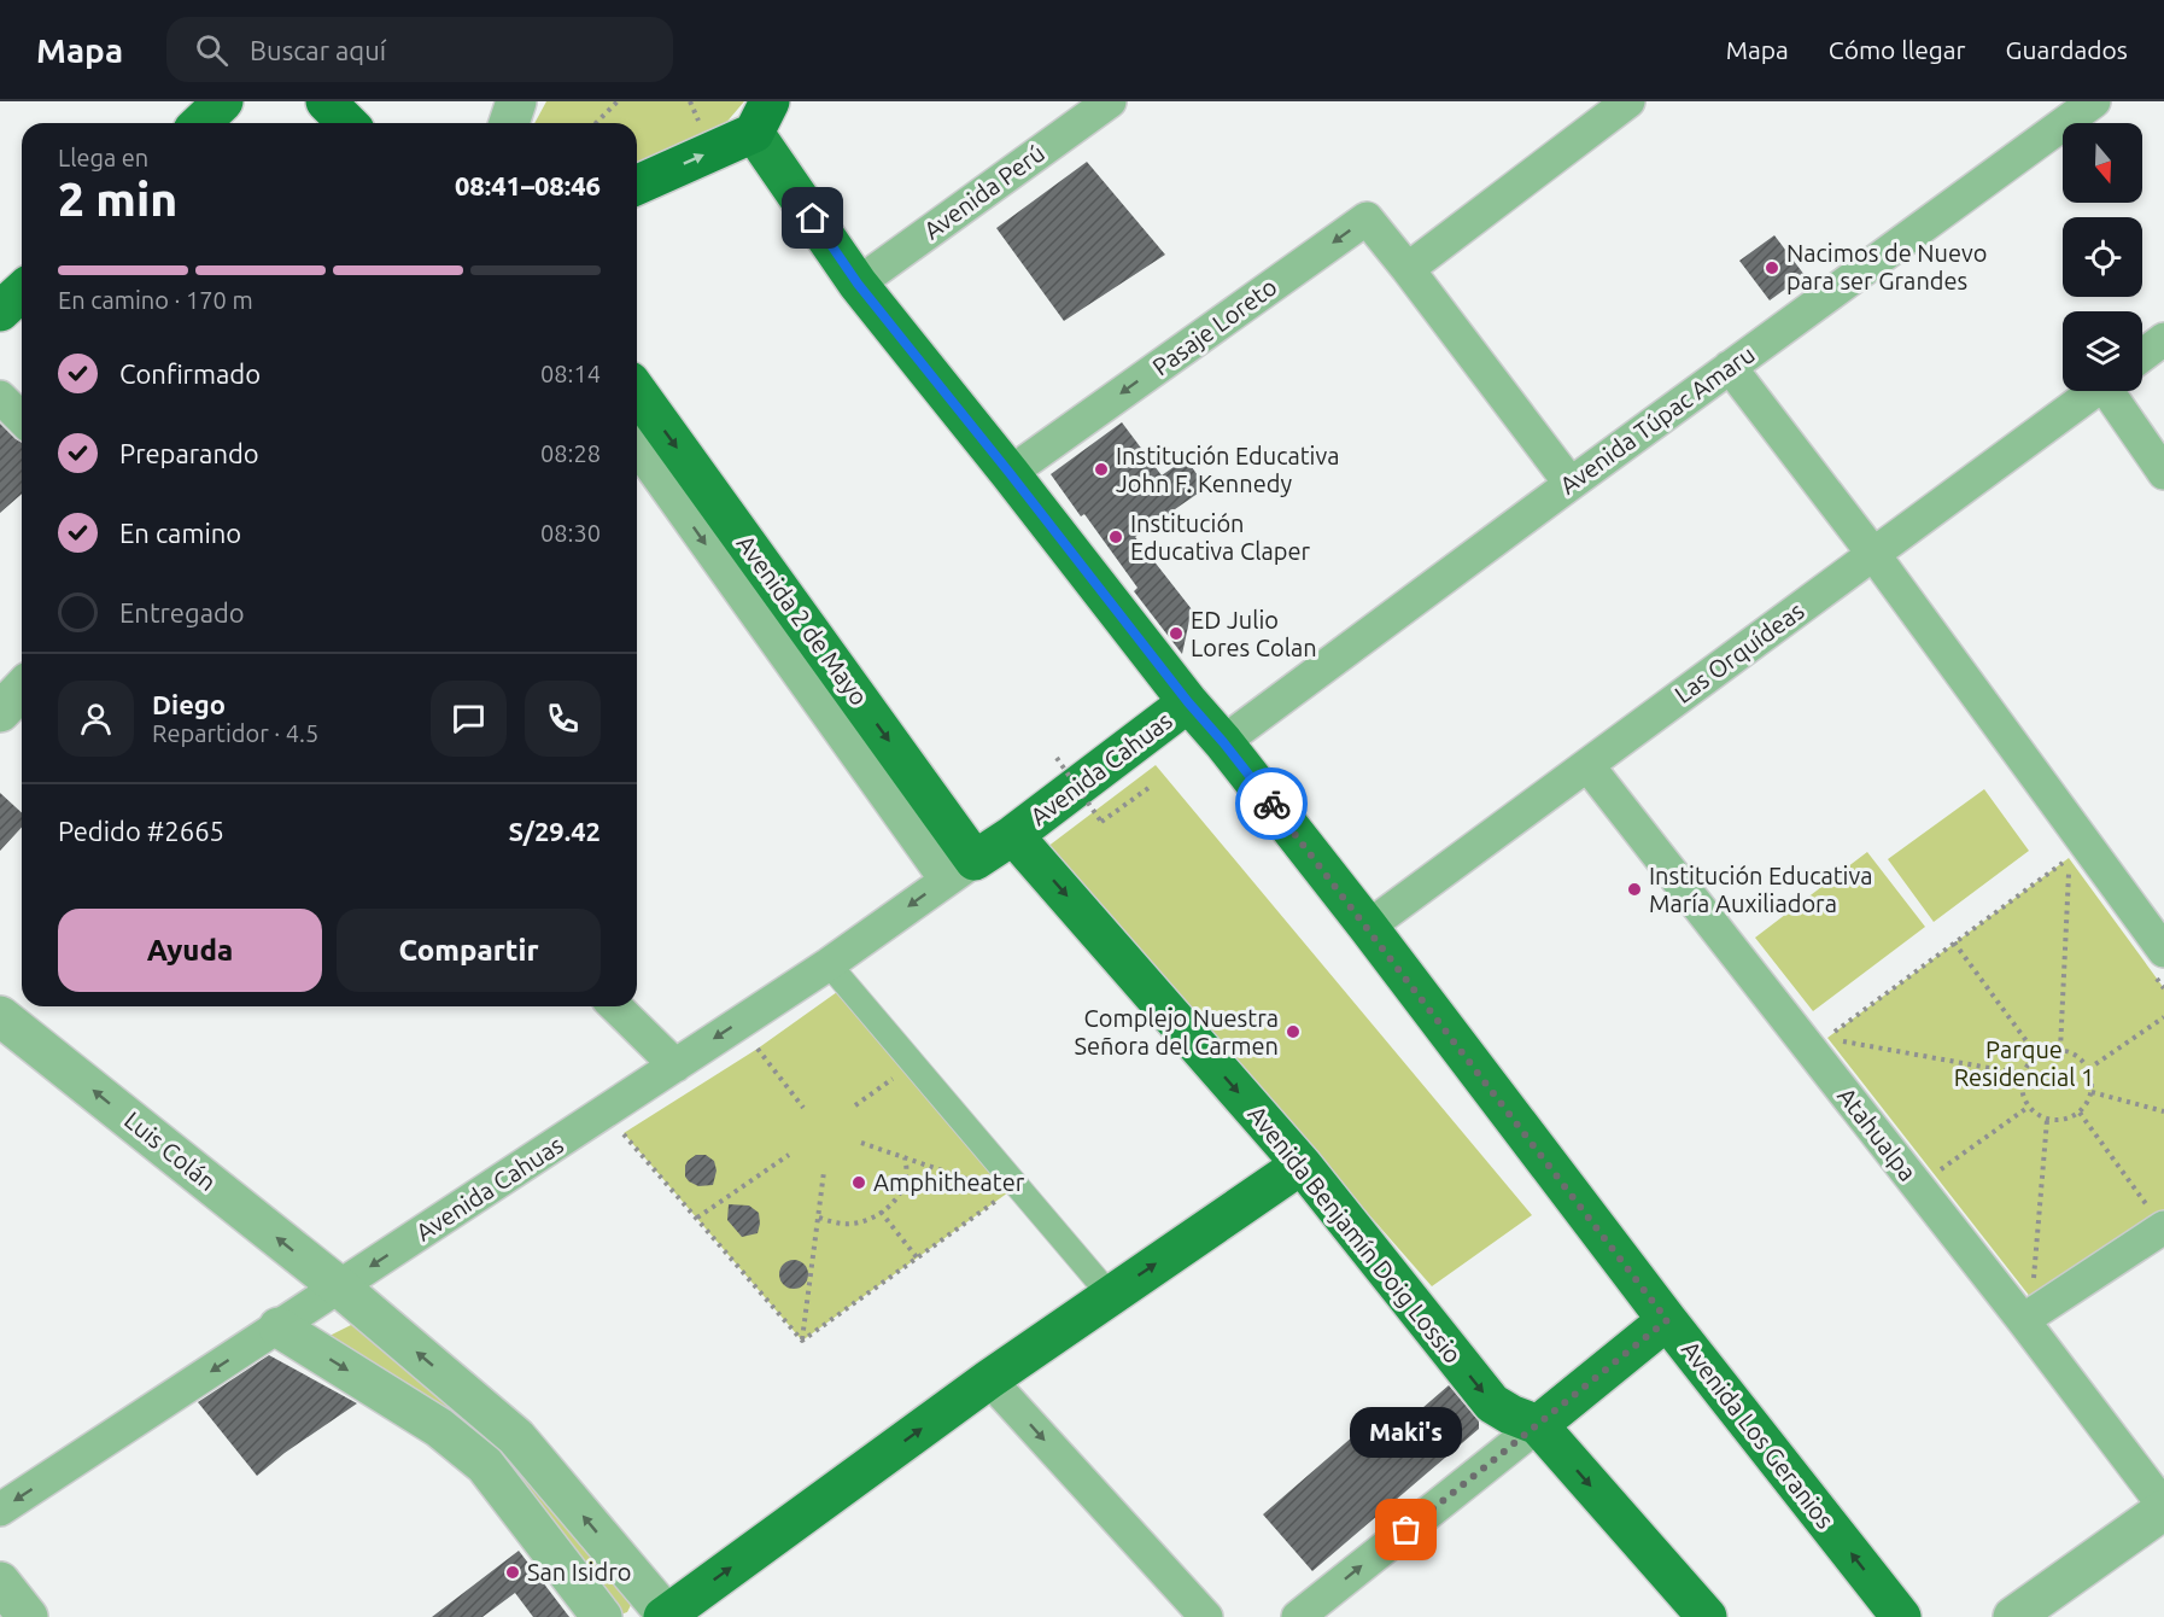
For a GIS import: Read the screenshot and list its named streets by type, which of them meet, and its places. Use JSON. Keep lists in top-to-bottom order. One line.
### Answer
{"streets":{"main road":["Avenida 2 de Mayo","Avenida Cahuas","Avenida Benjamín Doig Lossio","Avenida Los Geranios"],"street":["Avenida Perú","Pasaje Loreto","Avenida Túpac Amaru","Las Orquídeas","Atahualpa","Luis Colán"]},"crossings":[["Avenida Perú","Avenida Los Geranios"],["Pasaje Loreto","Avenida Los Geranios"],["Avenida Túpac Amaru","Avenida Los Geranios"],["Avenida 2 de Mayo","Avenida Cahuas"],["Las Orquídeas","Atahualpa"],["Las Orquídeas","Avenida Los Geranios"],["Avenida Cahuas","Luis Colán"],["Avenida Cahuas","Avenida Benjamín Doig Lossio"],["Avenida Cahuas","Avenida Los Geranios"]],"one_way":["Avenida 2 de Mayo","Avenida Cahuas","Avenida Benjamín Doig Lossio"],"parks":["Parque Residencial 1"],"places":["Nacimos de Nuevo para ser Grandes","Institución Educativa John F. Kennedy","Institución Educativa Claper","ED Julio Lores Colan","Institución Educativa María Auxiliadora","Complejo Nuestra Señora del Carmen","Amphitheater","Maki's","San Isidro"],"north":"bottom","page":{"header":"Mapa","search":"Buscar aquí","nav":["Mapa","Cómo llegar","Guardados"],"heading":["2 min","Llega en","08:41–08:46"],"panel":["Diego","Repartidor · 4.5","Pedido #2665","S/29.42"],"bar":"En camino · 170 m","list":[["Confirmado","08:14"],["Preparando","08:28"],["En camino","08:30"],"Entregado"],"buttons":["Ayuda","Compartir"],"bubble":"Maki's"}}
